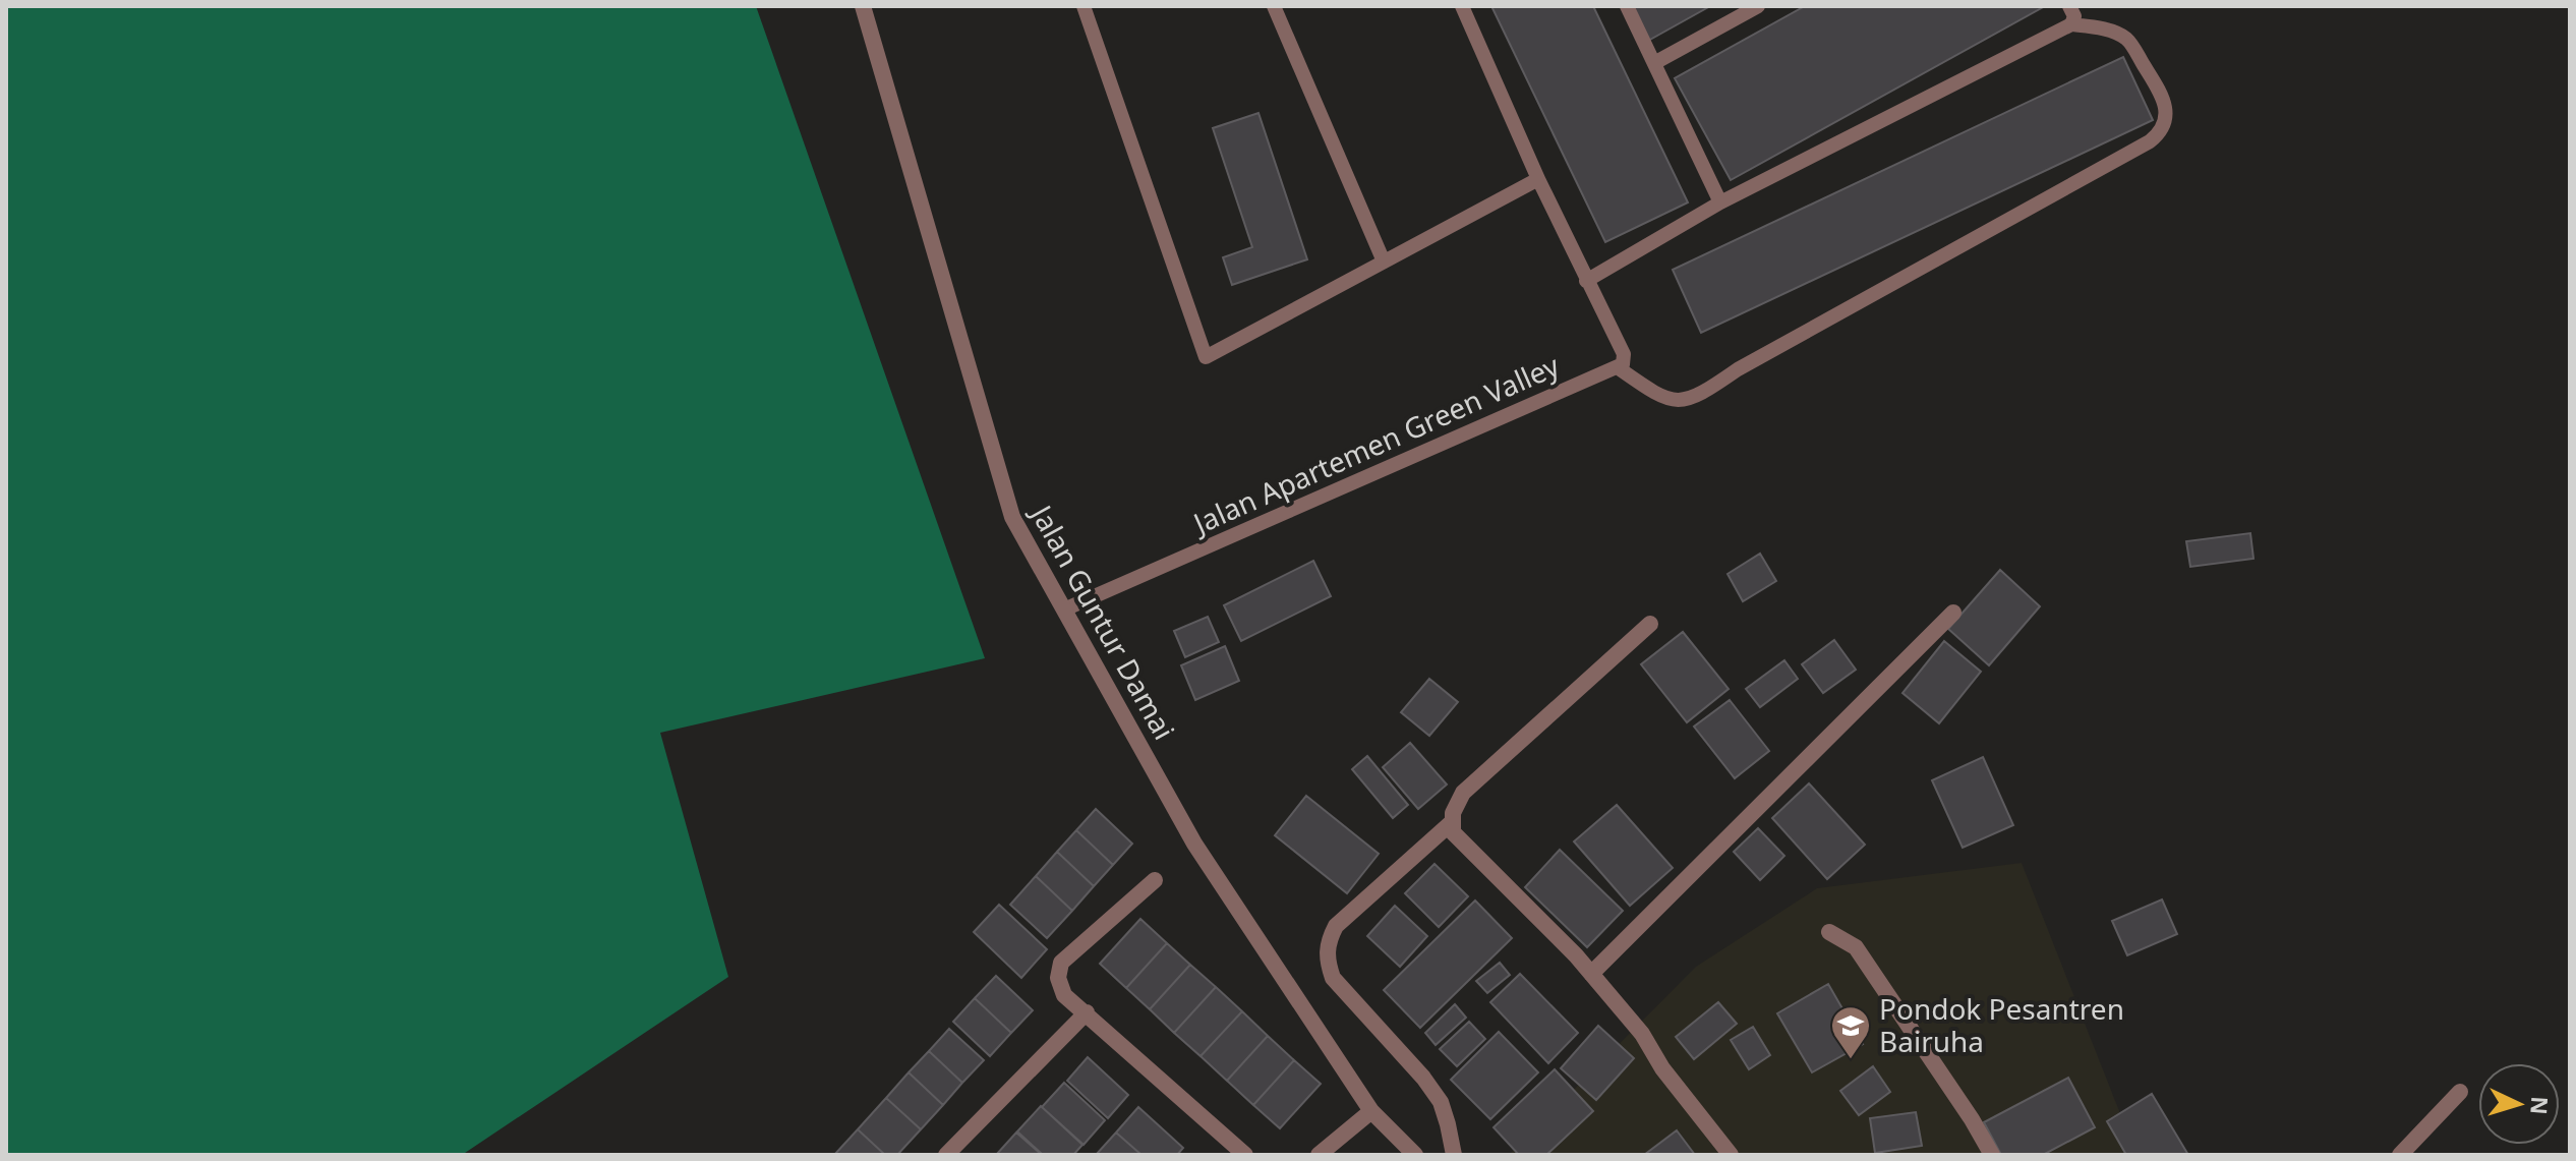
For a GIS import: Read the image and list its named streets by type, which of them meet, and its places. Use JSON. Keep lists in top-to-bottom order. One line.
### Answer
{"streets":{"street":["Jalan Guntur Damai"],"lane":["Jalan Apartemen Green Valley"]},"crossings":[["Jalan Apartemen Green Valley","Jalan Guntur Damai"]],"places":{"school or university":["Pondok Pesantren Bairuha"]},"north":"right"}
